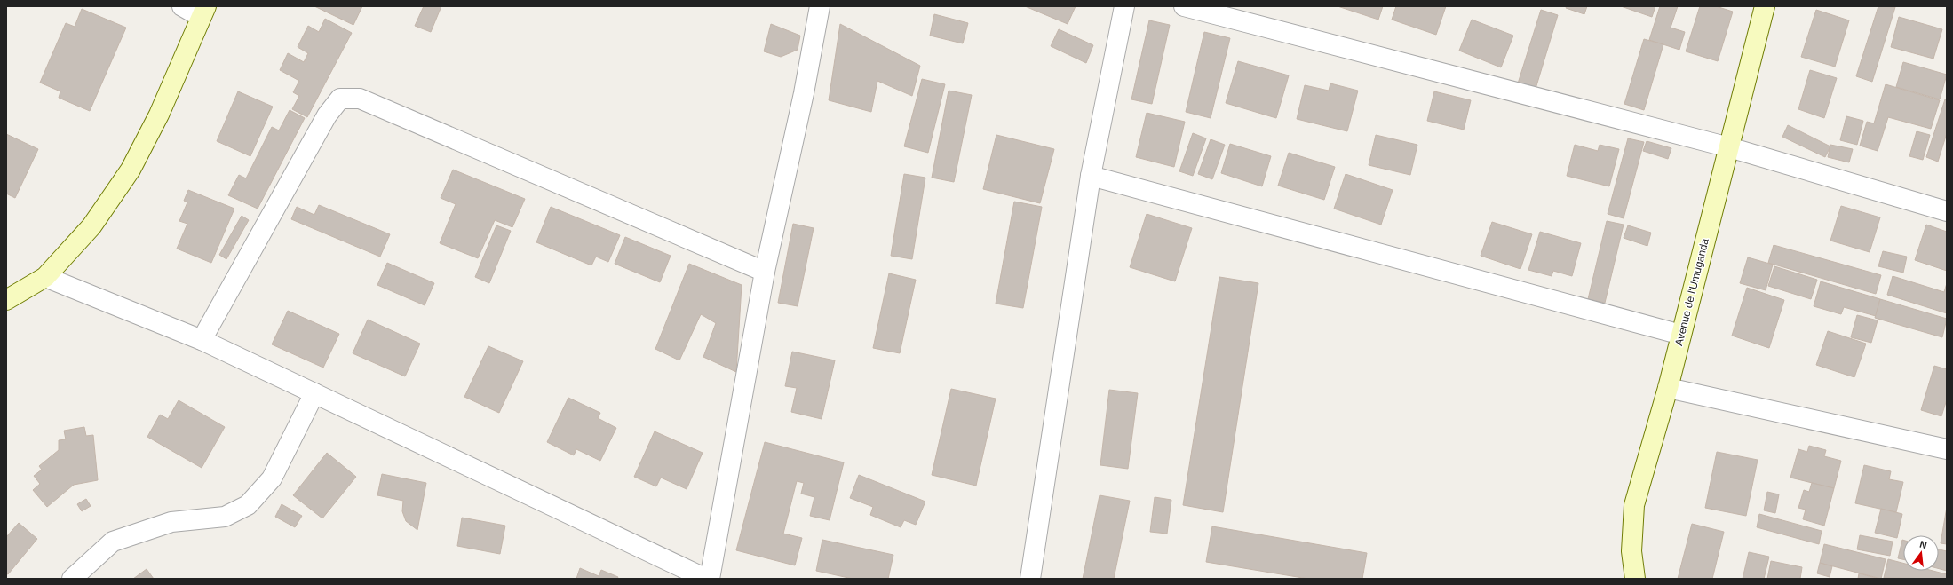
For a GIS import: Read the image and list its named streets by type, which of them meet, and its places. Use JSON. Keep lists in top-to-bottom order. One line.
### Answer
{"streets":{"street":["Avenue de l'Umuganda"]},"north":"top"}
